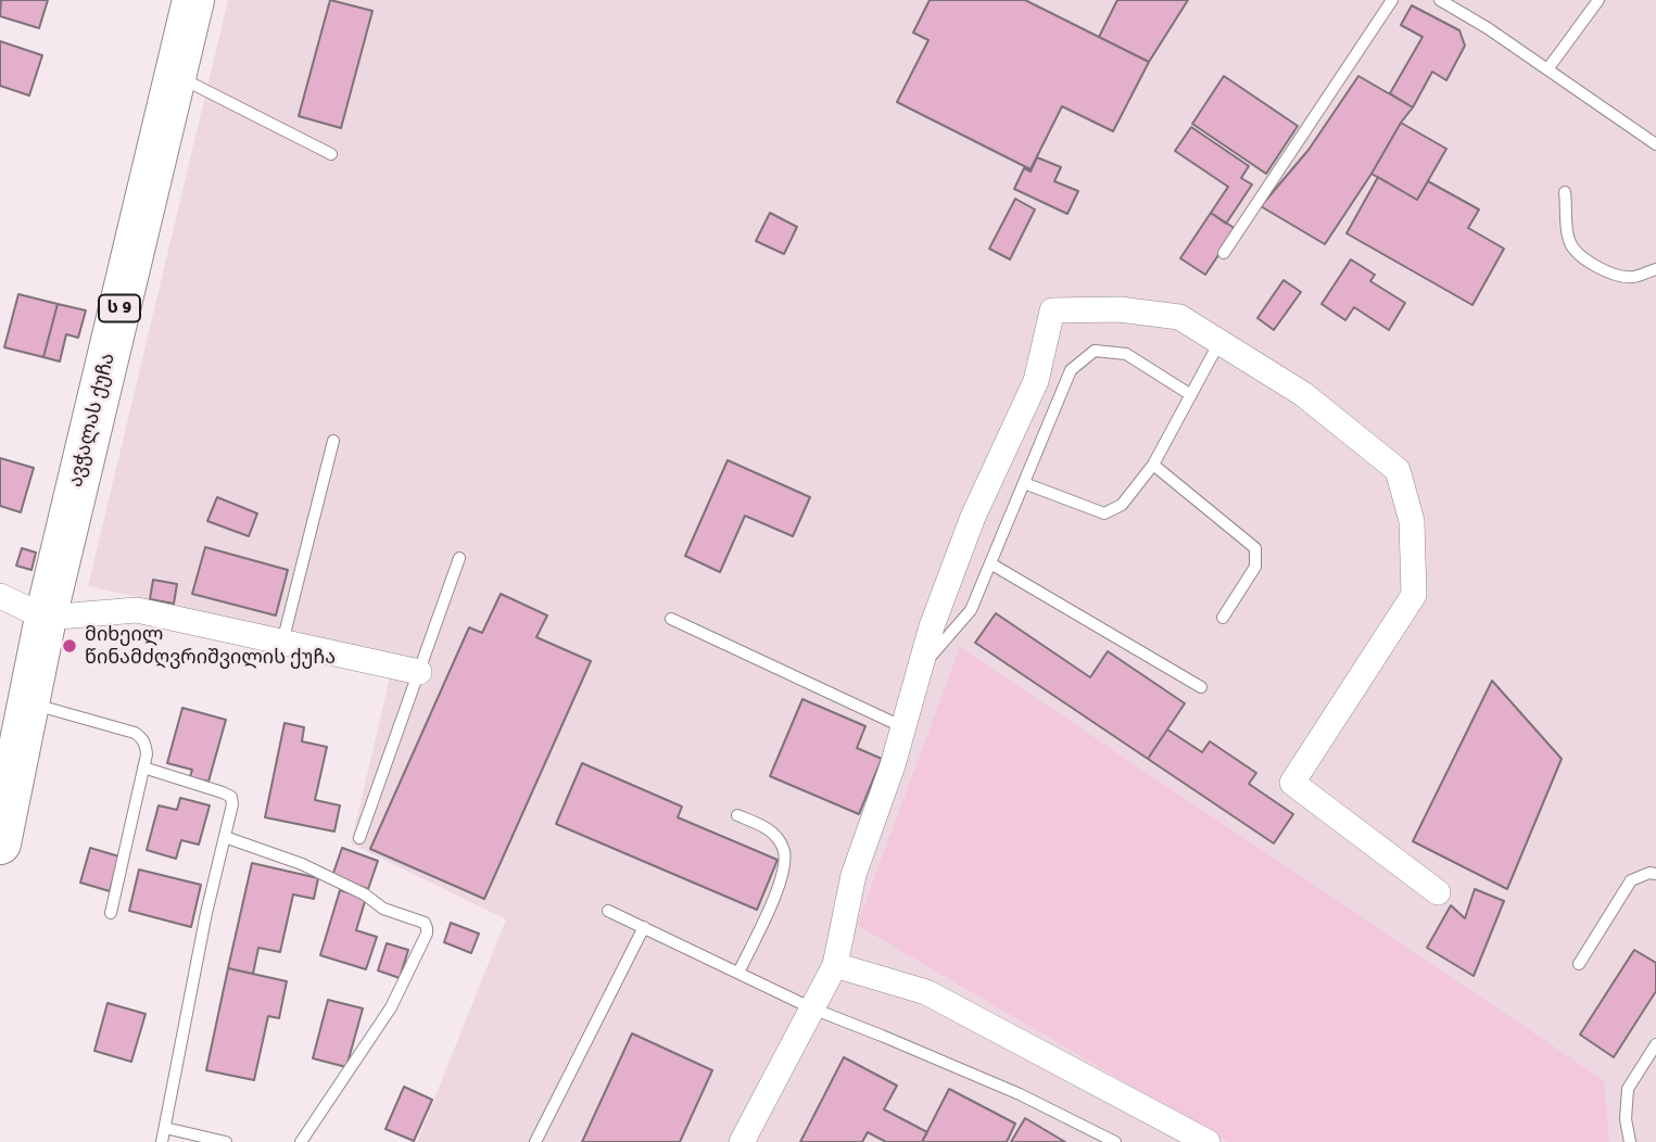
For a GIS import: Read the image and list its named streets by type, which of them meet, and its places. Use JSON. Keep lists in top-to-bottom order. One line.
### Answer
{"streets":{"highway":["ს 9","ავჭალას ქუჩა"]},"places":["მიხეილ წინამძღვრიშვილის ქუჩა"]}
